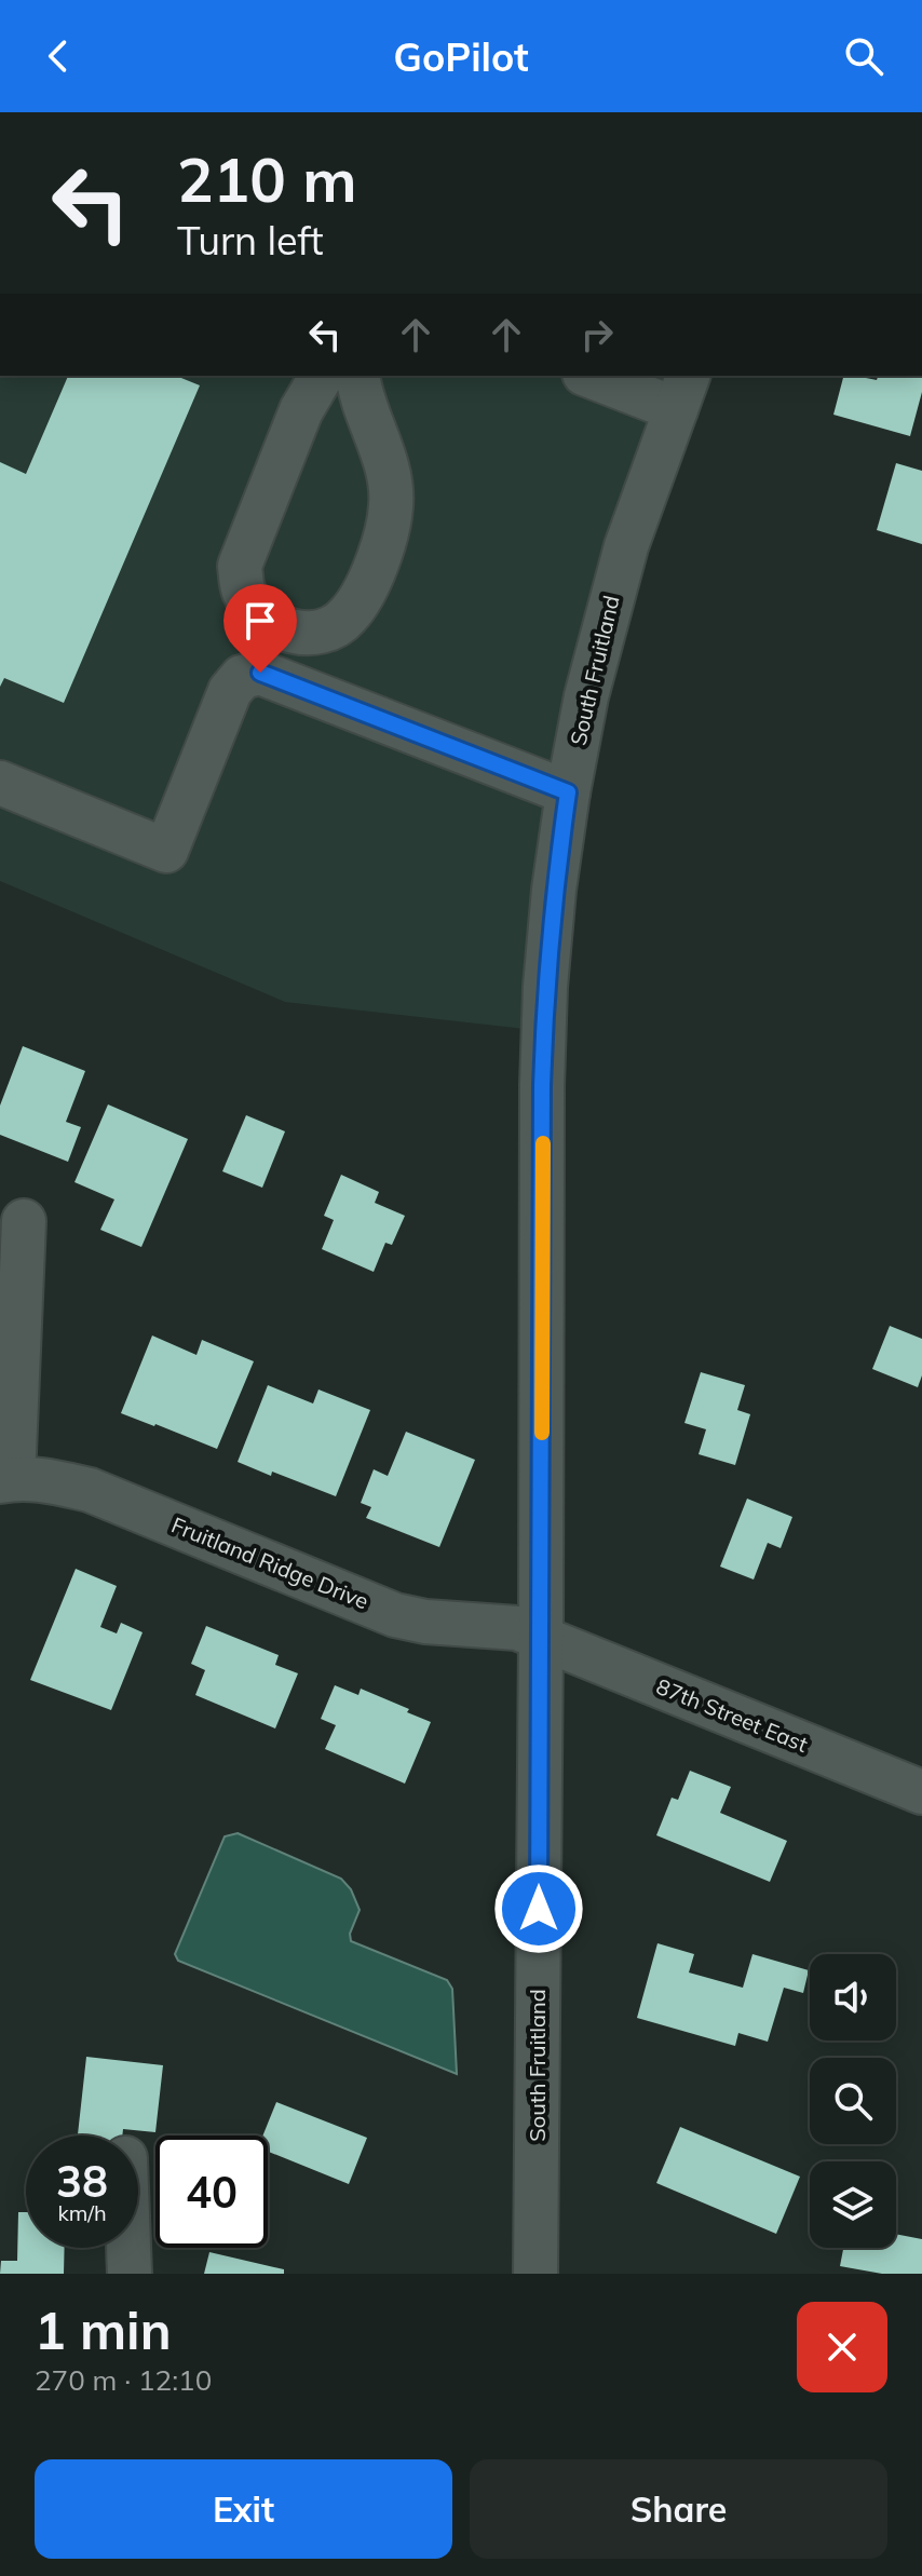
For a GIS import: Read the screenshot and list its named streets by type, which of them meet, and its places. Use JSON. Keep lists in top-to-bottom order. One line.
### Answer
{"streets":{"street":["South Fruitland","Fruitland Ridge Drive","87th Street East"]},"crossings":[["South Fruitland","Fruitland Ridge Drive"],["South Fruitland","87th Street East"],["Fruitland Ridge Drive","87th Street East"]],"page":{"header":"GoPilot","turn":["210 m","Turn left"],"speed":"38 km/h","limit":"40","heading":["1 min","270 m · 12:10"],"buttons":["Exit","Share"]}}
